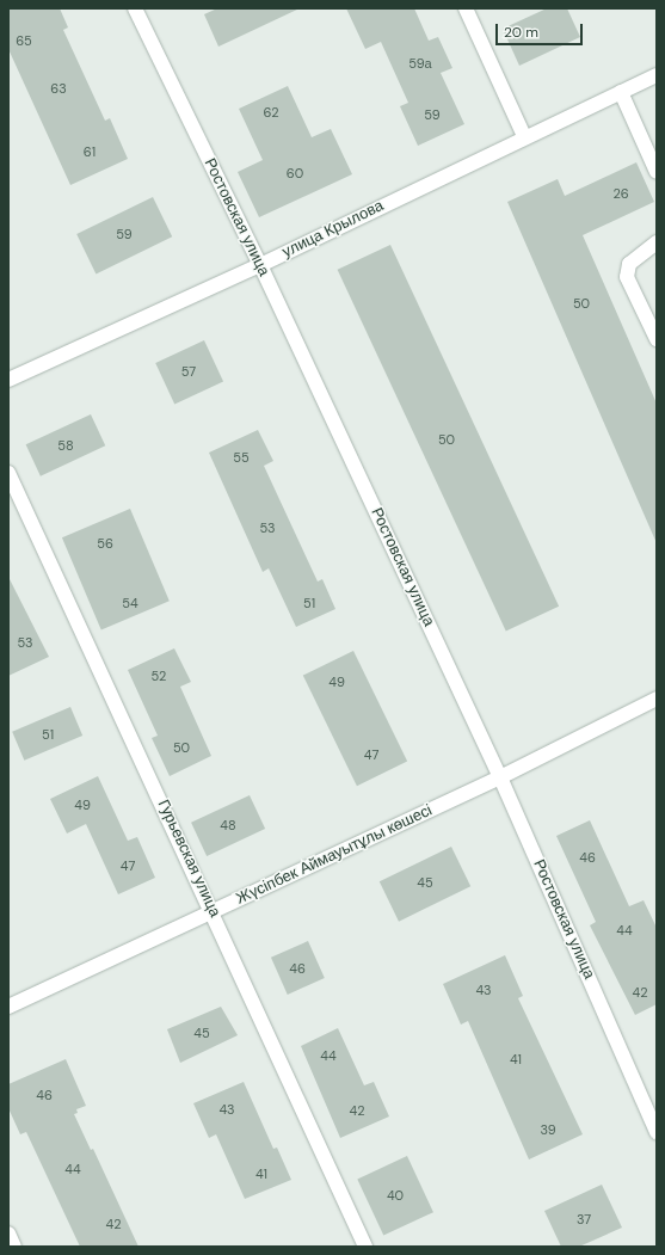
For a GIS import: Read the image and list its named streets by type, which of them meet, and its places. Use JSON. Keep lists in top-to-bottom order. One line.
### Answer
{"streets":{"street":["Ростовская улица","улица Крылова","Жүсіпбек Аймауытұлы көшесі","Гурьевская улица"]},"crossings":[["Ростовская улица","улица Крылова"],["Ростовская улица","Жүсіпбек Аймауытұлы көшесі"],["Жүсіпбек Аймауытұлы көшесі","Гурьевская улица"]],"house_numbers":["65","59а","63","62","59","61","60","26","59","50","57","50","58","55","53","56","54","51","53","52","49","51","50","47","49","48","46","47","45","44","46","43","42","45","44","41","46","43","42","39","44","41","40","37","42"],"scale_bar":"20 m"}
